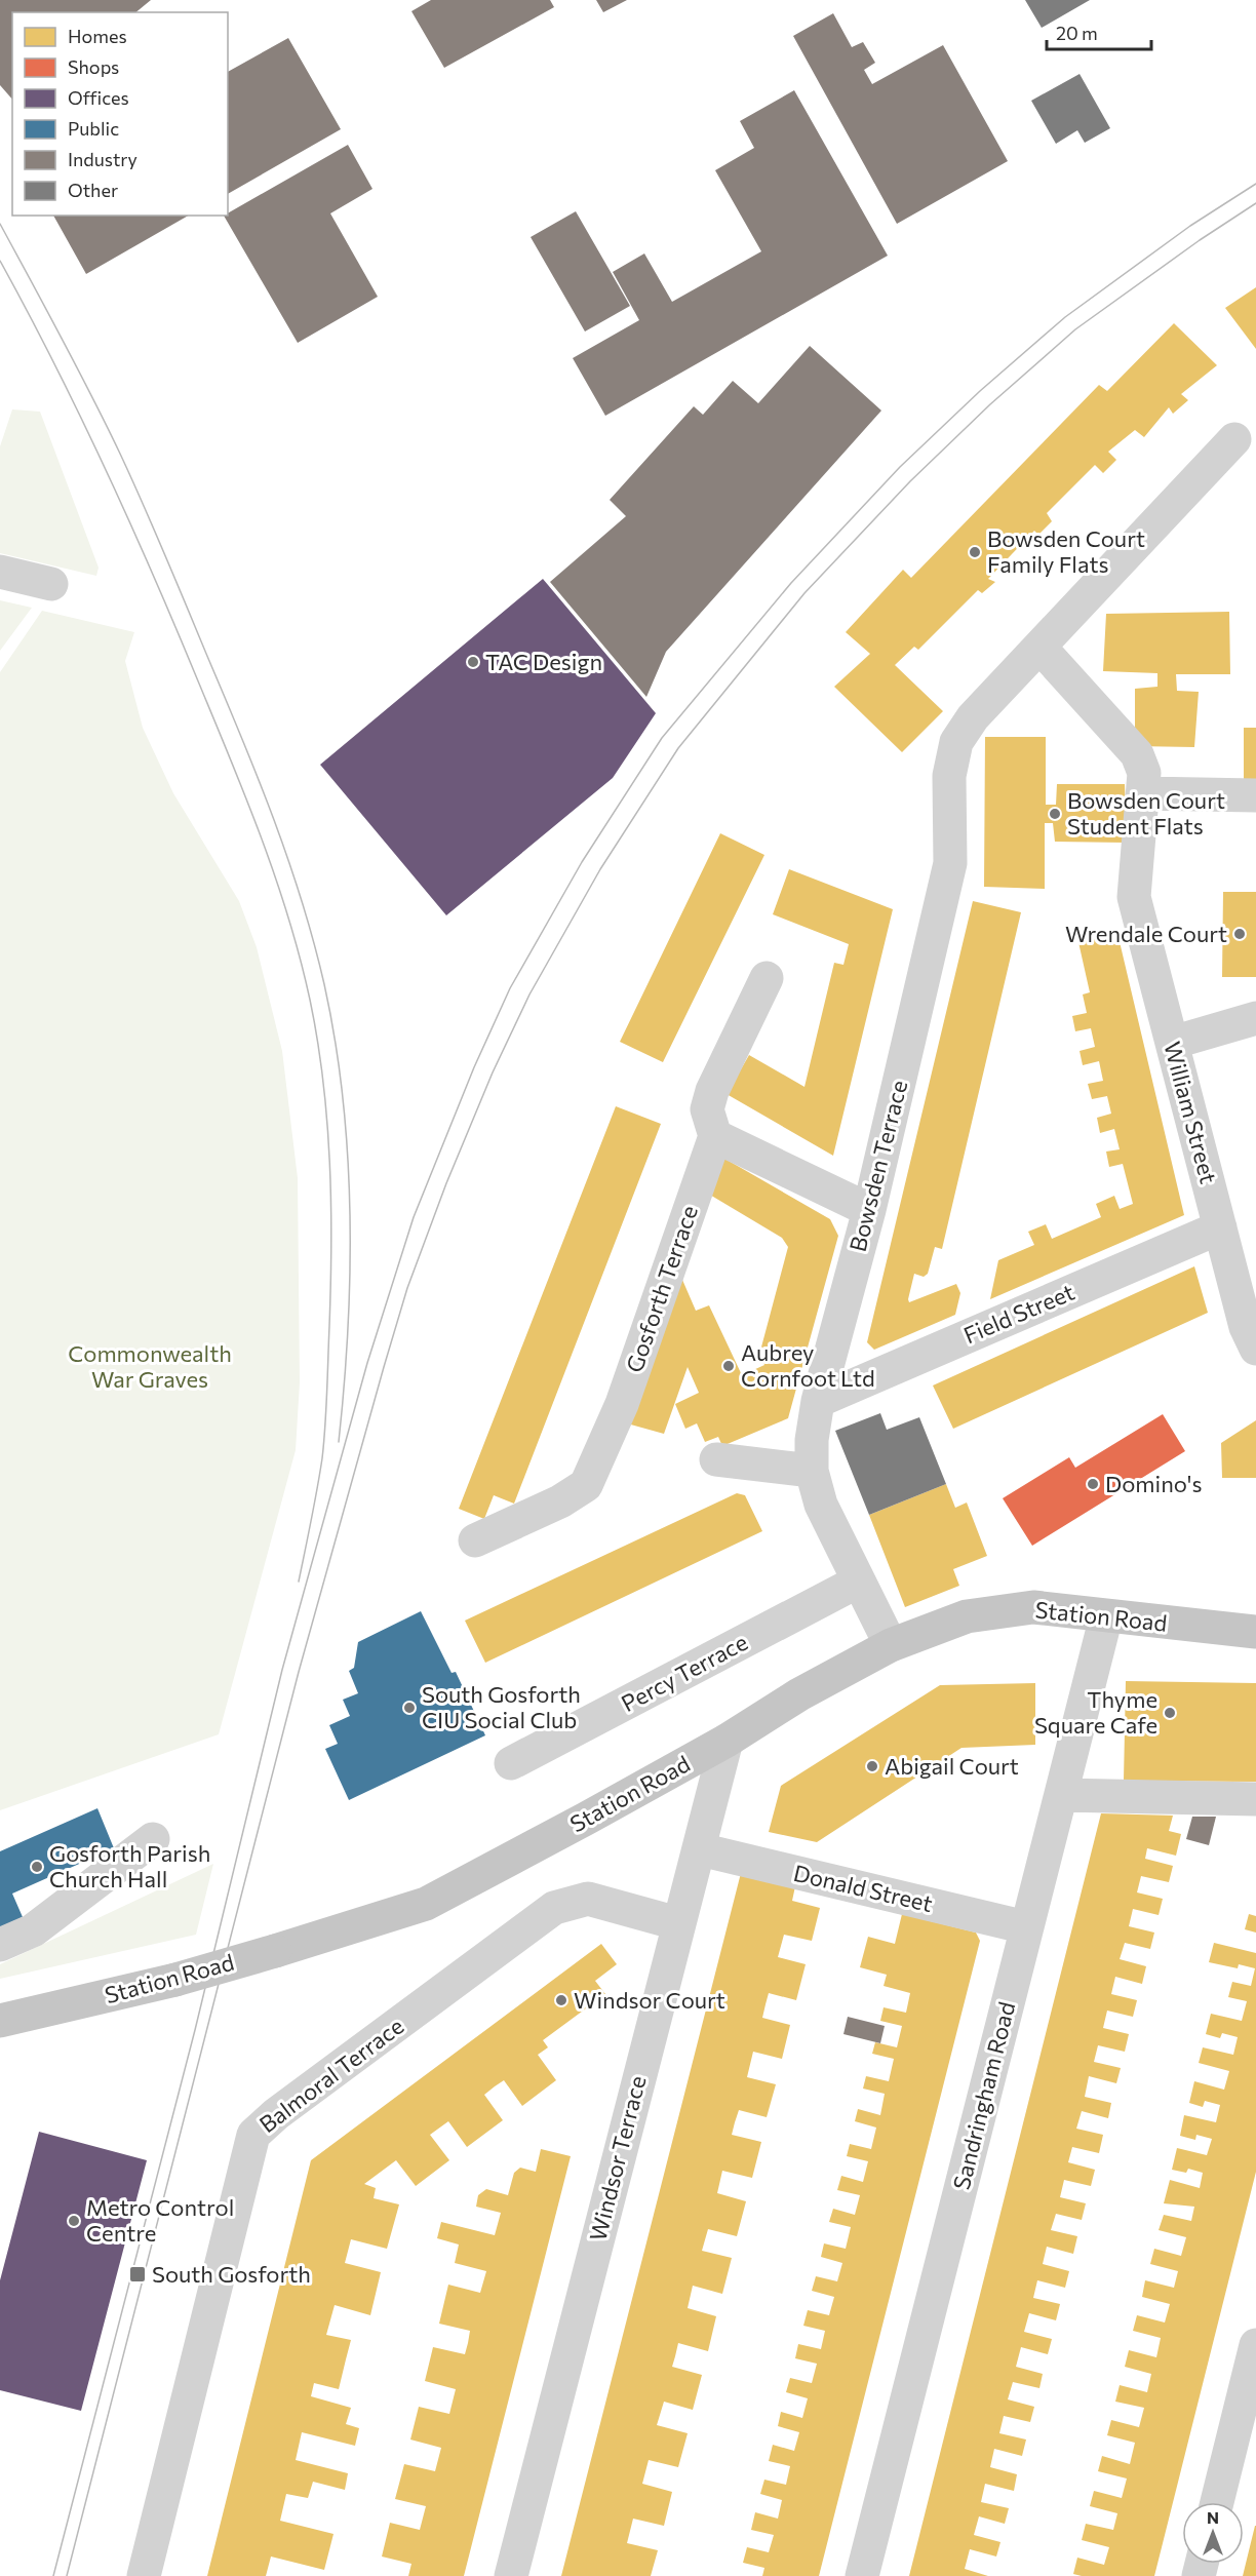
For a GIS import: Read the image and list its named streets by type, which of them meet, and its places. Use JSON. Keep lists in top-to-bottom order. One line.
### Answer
{"streets":{"main road":["Station Road"],"street":["William Street","Bowsden Terrace","Gosforth Terrace","Field Street","Percy Terrace","Donald Street","Balmoral Terrace","Sandringham Road","Windsor Terrace"]},"crossings":[["William Street","Bowsden Terrace"],["William Street","Field Street"],["Bowsden Terrace","Field Street"],["Bowsden Terrace","Station Road"],["Bowsden Terrace","Percy Terrace"],["Station Road","Sandringham Road"],["Station Road","Windsor Terrace"],["Donald Street","Sandringham Road"],["Donald Street","Windsor Terrace"],["Balmoral Terrace","Windsor Terrace"]],"parks":["Commonwealth War Graves"],"places":{"other":["Bowsden Court Family Flats","TAC Design","Bowsden Court Student Flats","Wrendale Court","Aubrey Cornfoot Ltd","Domino's","South Gosforth CIU Social Club","Thyme Square Cafe","Abigail Court","Gosforth Parish Church Hall","Windsor Court","Metro Control Centre"],"transit":["South Gosforth"]},"legend":["Homes","Shops","Offices","Public","Industry","Other"],"scale_bar":"20 m","north":"top"}
